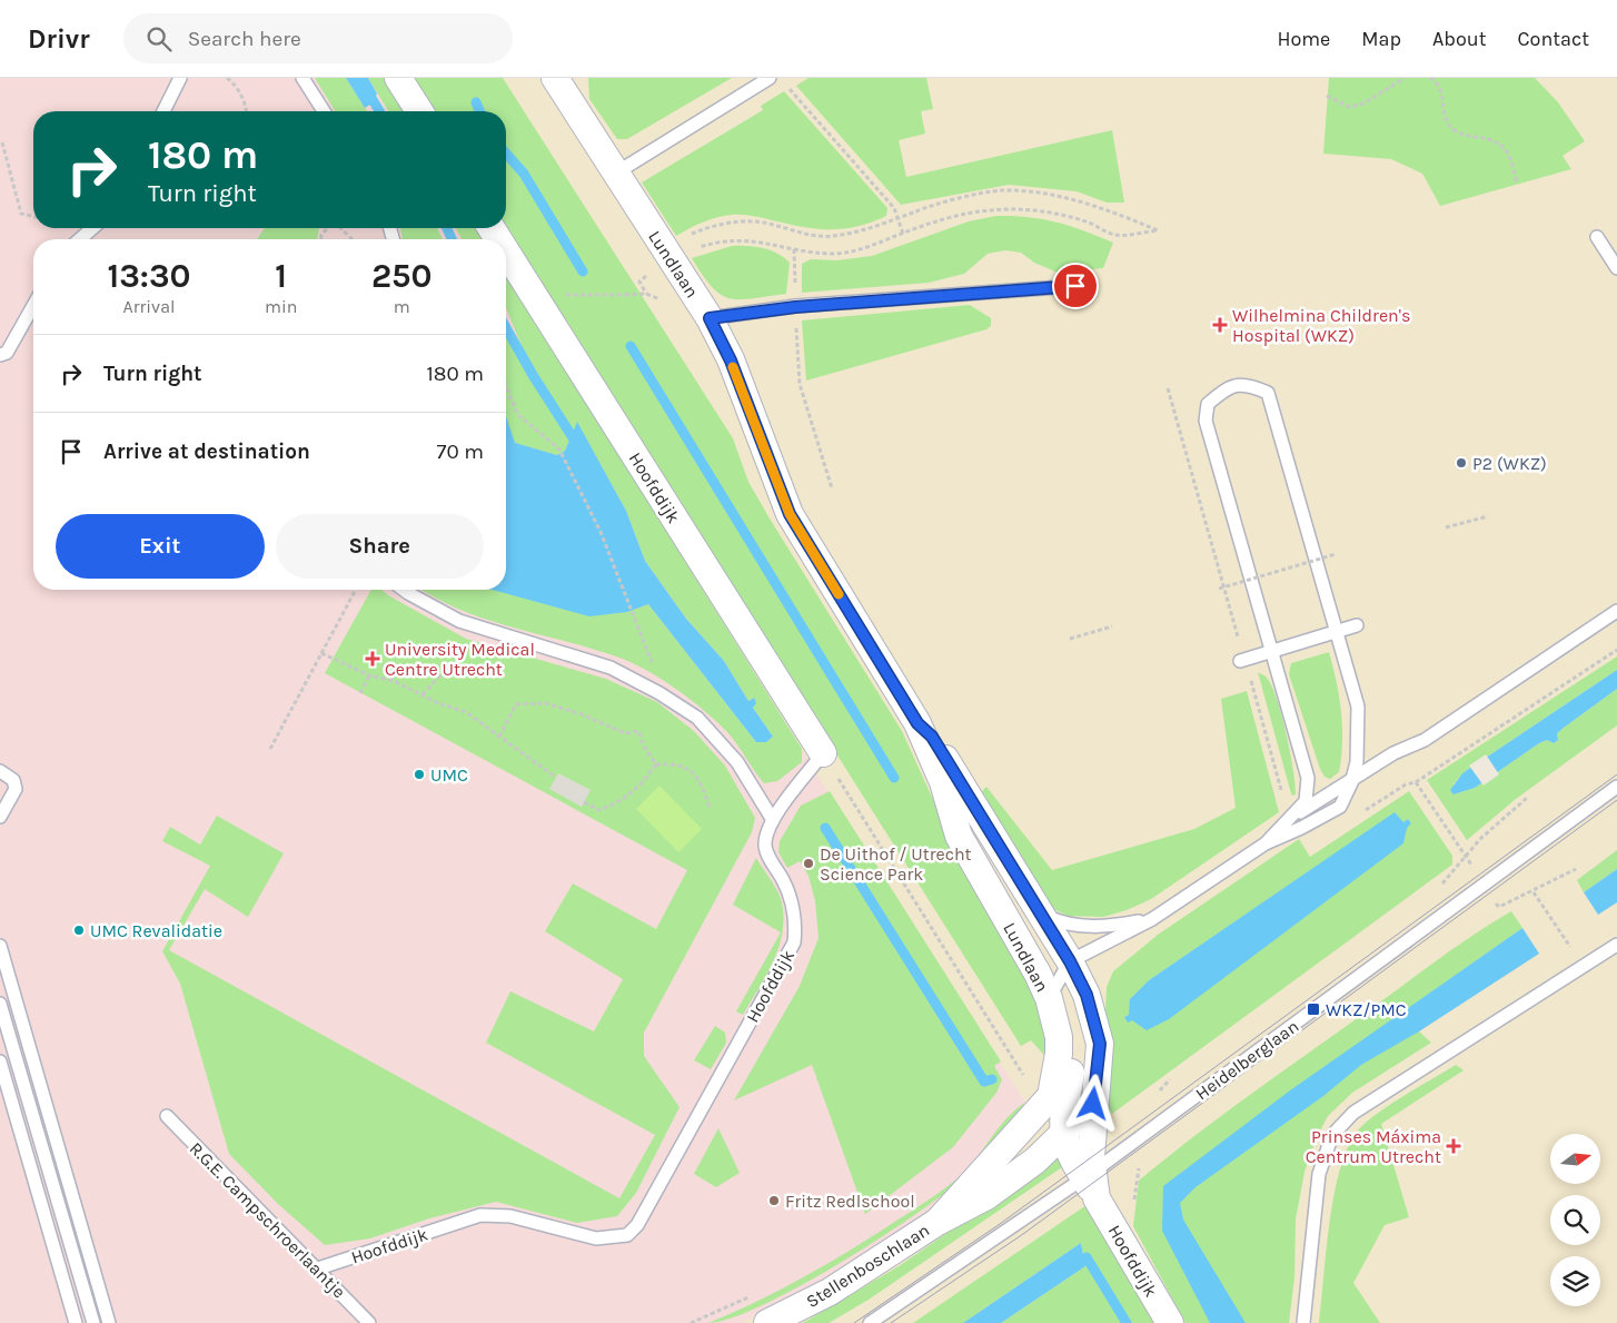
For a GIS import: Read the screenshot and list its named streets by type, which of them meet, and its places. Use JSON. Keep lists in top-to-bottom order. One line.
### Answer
{"streets":{"street":["Lundlaan","Hoofddijk","Stellenboschlaan"],"lane":["Heidelberglaan","R.G.E. Campschroerlaantje"]},"crossings":[["Lundlaan","Hoofddijk"],["Lundlaan","Stellenboschlaan"],["Hoofddijk","Heidelberglaan"],["Hoofddijk","R.G.E. Campschroerlaantje"],["Hoofddijk","Stellenboschlaan"]],"places":{"health":["Wilhelmina Children's Hospital (WKZ)","University Medical Centre Utrecht","Prinses Máxima Centrum Utrecht"],"other":["P2 (WKZ)","UMC","De Uithof / Utrecht Science Park","UMC Revalidatie","Fritz Redlschool"],"transit":["WKZ/PMC"]},"north":"right","page":{"header":"Drivr","search":"Search here","nav":["Home","Map","About","Contact"],"turn":["180 m","Turn right"],"eta":["13:30","Arrival","1","min","250","m"],"list":[{"name":"Turn right","value":"180 m"},{"name":"Arrive at destination","value":"70 m"}],"buttons":["Exit","Share"]}}
